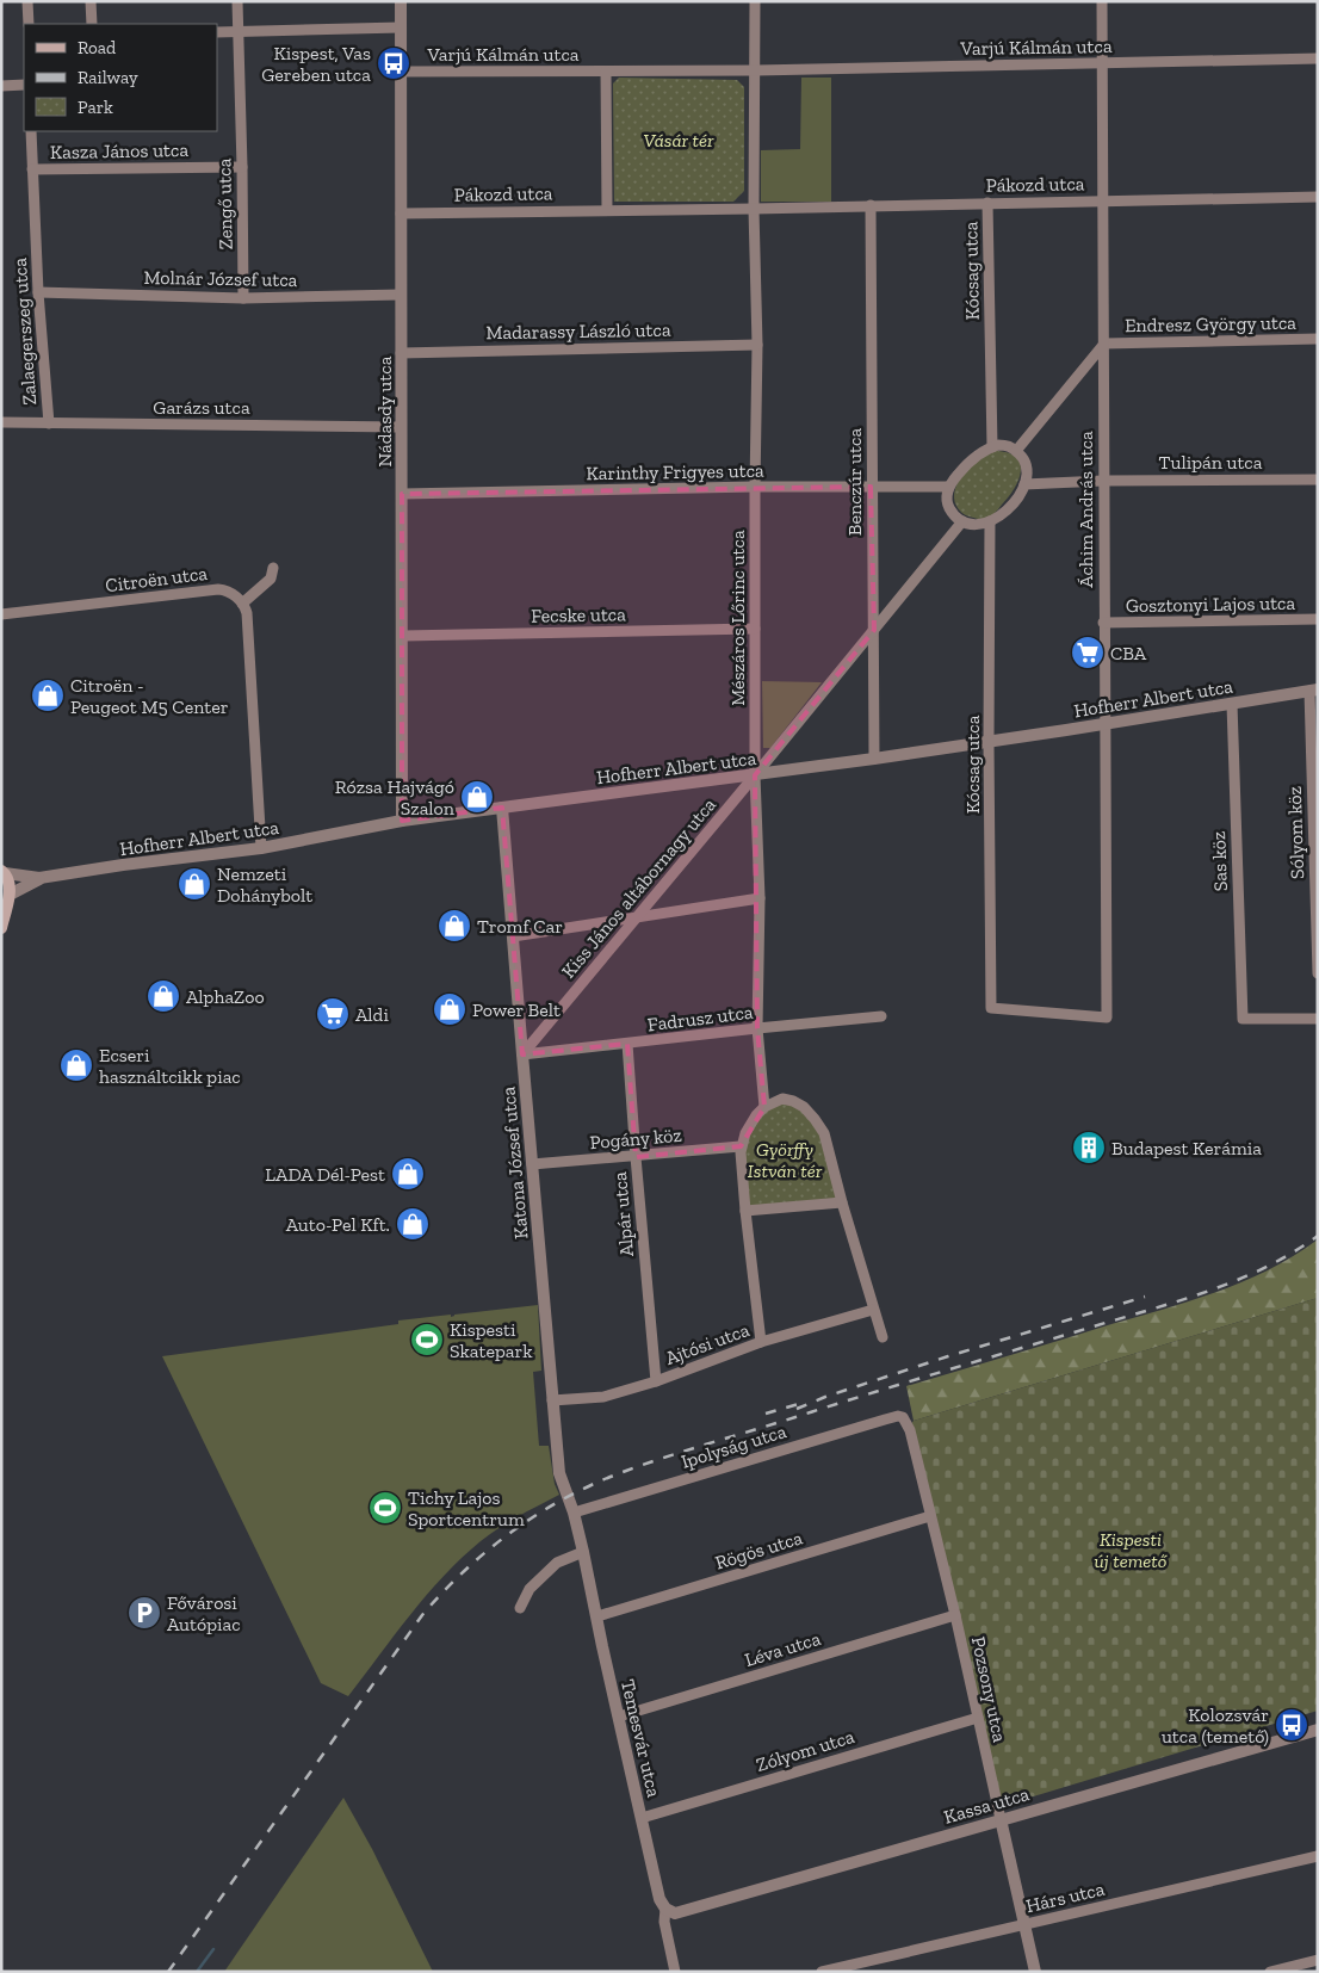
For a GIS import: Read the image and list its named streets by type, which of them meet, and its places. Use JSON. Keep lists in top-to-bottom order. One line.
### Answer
{"streets":{"street":["Varjú Kálmán utca","Kasza János utca","Pákozd utca","Zengő utca","Kócsag utca","Molnár József utca","Endresz György utca","Madarassy László utca","Zalaegerszeg utca","Garázs utca","Nádasdy utca","Tulipán utca","Karinthy Frigyes utca","Benczúr utca","Áchim András utca","Citroën utca","Gosztonyi Lajos utca","Fecske utca","Mészáros Lőrinc utca","Hofherr Albert utca","Sólyom köz","Sas köz","Kiss János altábornagy utca","Fadrusz utca","Pogány köz","Katona József utca","Alpár utca","Ajtósi utca","Ipolyság utca","Rögös utca","Léva utca","Pozsony utca","Temesvár utca","Zólyom utca","Kassa utca","Hárs utca"]},"crossings":[["Varjú Kálmán utca","Nádasdy utca"],["Varjú Kálmán utca","Áchim András utca"],["Kasza János utca","Zengő utca"],["Kasza János utca","Zalaegerszeg utca"],["Pákozd utca","Kócsag utca"],["Pákozd utca","Nádasdy utca"],["Pákozd utca","Benczúr utca"],["Pákozd utca","Áchim András utca"],["Pákozd utca","Mészáros Lőrinc utca"],["Zengő utca","Molnár József utca"],["Kócsag utca","Karinthy Frigyes utca"],["Kócsag utca","Áchim András utca"],["Kócsag utca","Hofherr Albert utca"],["Kócsag utca","Kiss János altábornagy utca"],["Molnár József utca","Zalaegerszeg utca"],["Molnár József utca","Nádasdy utca"],["Endresz György utca","Áchim András utca"],["Madarassy László utca","Nádasdy utca"],["Madarassy László utca","Mészáros Lőrinc utca"],["Zalaegerszeg utca","Garázs utca"],["Garázs utca","Nádasdy utca"],["Nádasdy utca","Karinthy Frigyes utca"],["Nádasdy utca","Fecske utca"],["Nádasdy utca","Hofherr Albert utca"],["Tulipán utca","Áchim András utca"],["Karinthy Frigyes utca","Benczúr utca"],["Karinthy Frigyes utca","Mészáros Lőrinc utca"],["Karinthy Frigyes utca","Kiss János altábornagy utca"],["Benczúr utca","Hofherr Albert utca"],["Benczúr utca","Kiss János altábornagy utca"],["Áchim András utca","Gosztonyi Lajos utca"],["Áchim András utca","Hofherr Albert utca"],["Fecske utca","Mészáros Lőrinc utca"],["Mészáros Lőrinc utca","Hofherr Albert utca"],["Mészáros Lőrinc utca","Kiss János altábornagy utca"],["Mészáros Lőrinc utca","Fadrusz utca"],["Hofherr Albert utca","Sólyom köz"],["Hofherr Albert utca","Sas köz"],["Hofherr Albert utca","Kiss János altábornagy utca"],["Hofherr Albert utca","Katona József utca"],["Kiss János altábornagy utca","Fadrusz utca"],["Kiss János altábornagy utca","Katona József utca"],["Fadrusz utca","Katona József utca"],["Fadrusz utca","Alpár utca"],["Pogány köz","Katona József utca"],["Pogány köz","Alpár utca"],["Katona József utca","Ajtósi utca"],["Katona József utca","Ipolyság utca"],["Katona József utca","Temesvár utca"],["Alpár utca","Ajtósi utca"],["Ipolyság utca","Pozsony utca"],["Ipolyság utca","Temesvár utca"],["Rögös utca","Pozsony utca"],["Rögös utca","Temesvár utca"],["Léva utca","Pozsony utca"],["Léva utca","Temesvár utca"],["Pozsony utca","Zólyom utca"],["Pozsony utca","Kassa utca"],["Pozsony utca","Hárs utca"],["Temesvár utca","Zólyom utca"],["Temesvár utca","Kassa utca"]],"parks":["Vásár tér","Györffy István tér","Kispesti új temető"],"places":{"bus stop":["Kispest, Vas Gereben utca","Kolozsvár utca (temető)"],"supermarket":["CBA","Aldi"],"shop":["Citroën - Peugeot M5 Center","Rózsa Hajvágó Szalon","Nemzeti Dohánybolt","Tromf Car","AlphaZoo","Power Belt","Ecseri használtcikk piac","LADA Dél-Pest","Auto-Pel Kft."],"building":["Budapest Kerámia"],"sports":["Kispesti Skatepark","Tichy Lajos Sportcentrum"],"parking":["Fővárosi Autópiac"]},"legend":["Road","Railway","Park"]}
